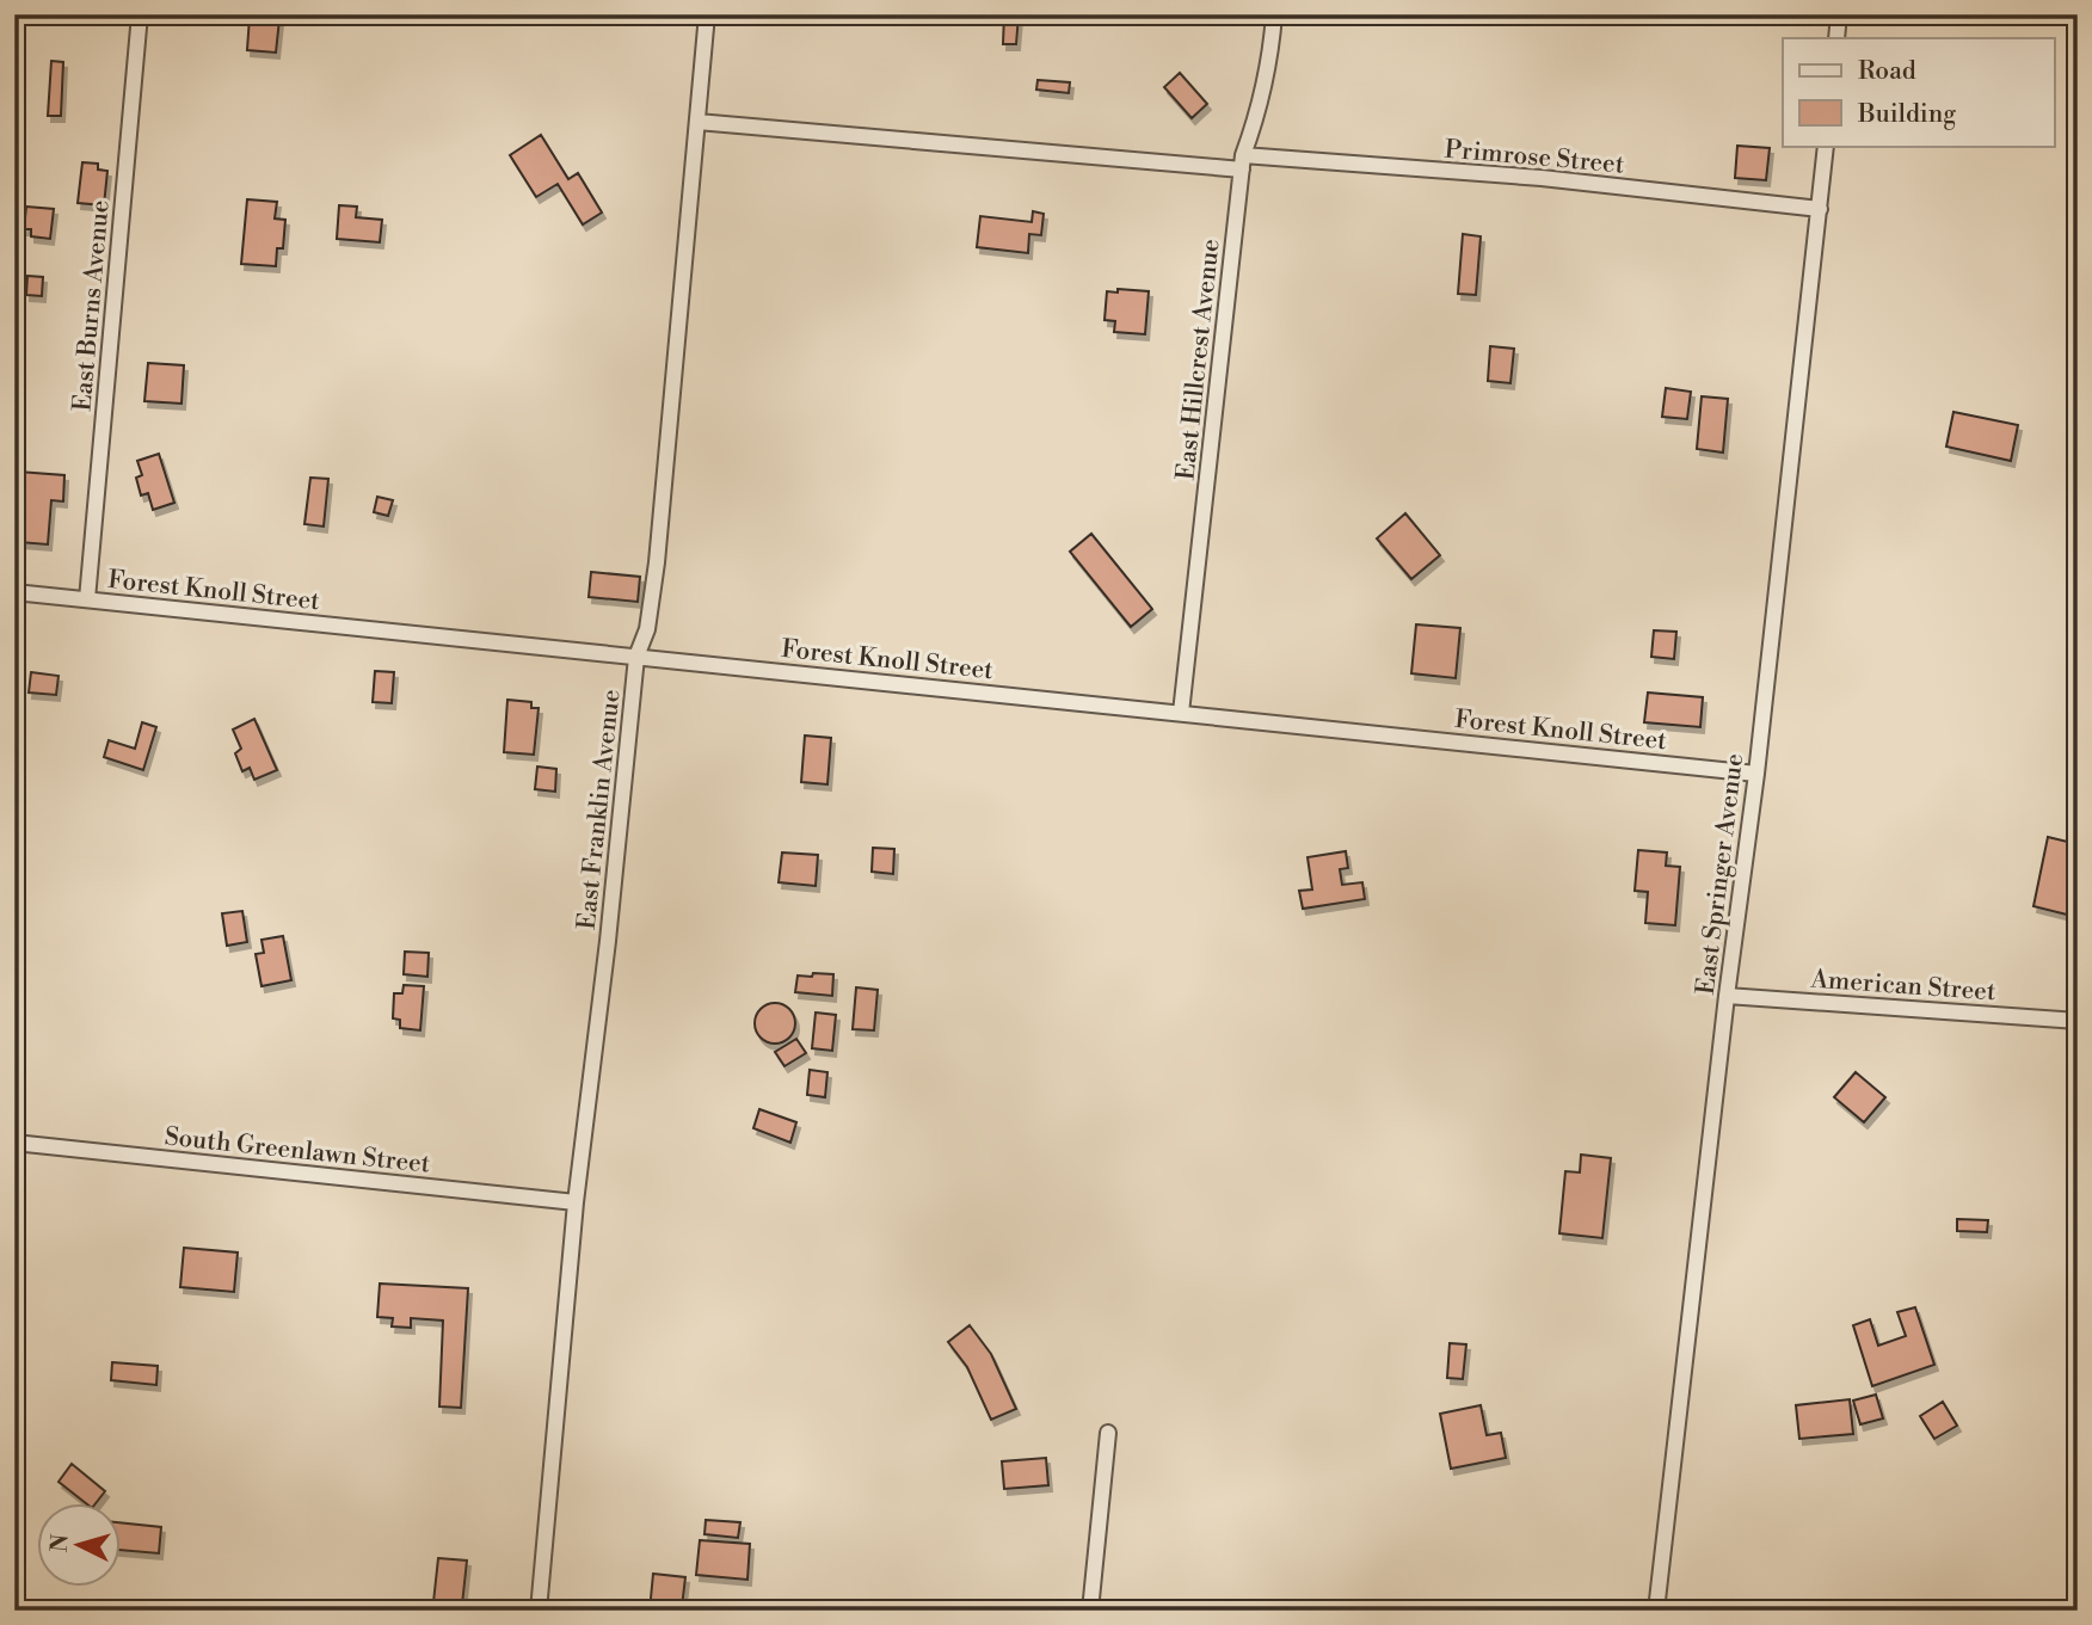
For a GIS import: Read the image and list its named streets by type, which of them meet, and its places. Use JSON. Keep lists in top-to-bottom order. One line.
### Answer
{"streets":{"street":["Primrose Street","East Burns Avenue","East Hillcrest Avenue","Forest Knoll Street","East Franklin Avenue","East Springer Avenue","American Street","South Greenlawn Street"]},"crossings":[["Primrose Street","East Hillcrest Avenue"],["Primrose Street","East Franklin Avenue"],["Primrose Street","East Springer Avenue"],["East Burns Avenue","Forest Knoll Street"],["East Hillcrest Avenue","Forest Knoll Street"],["Forest Knoll Street","East Franklin Avenue"],["Forest Knoll Street","East Springer Avenue"],["East Franklin Avenue","South Greenlawn Street"],["East Springer Avenue","American Street"]],"legend":["Road","Building"],"north":"left"}
